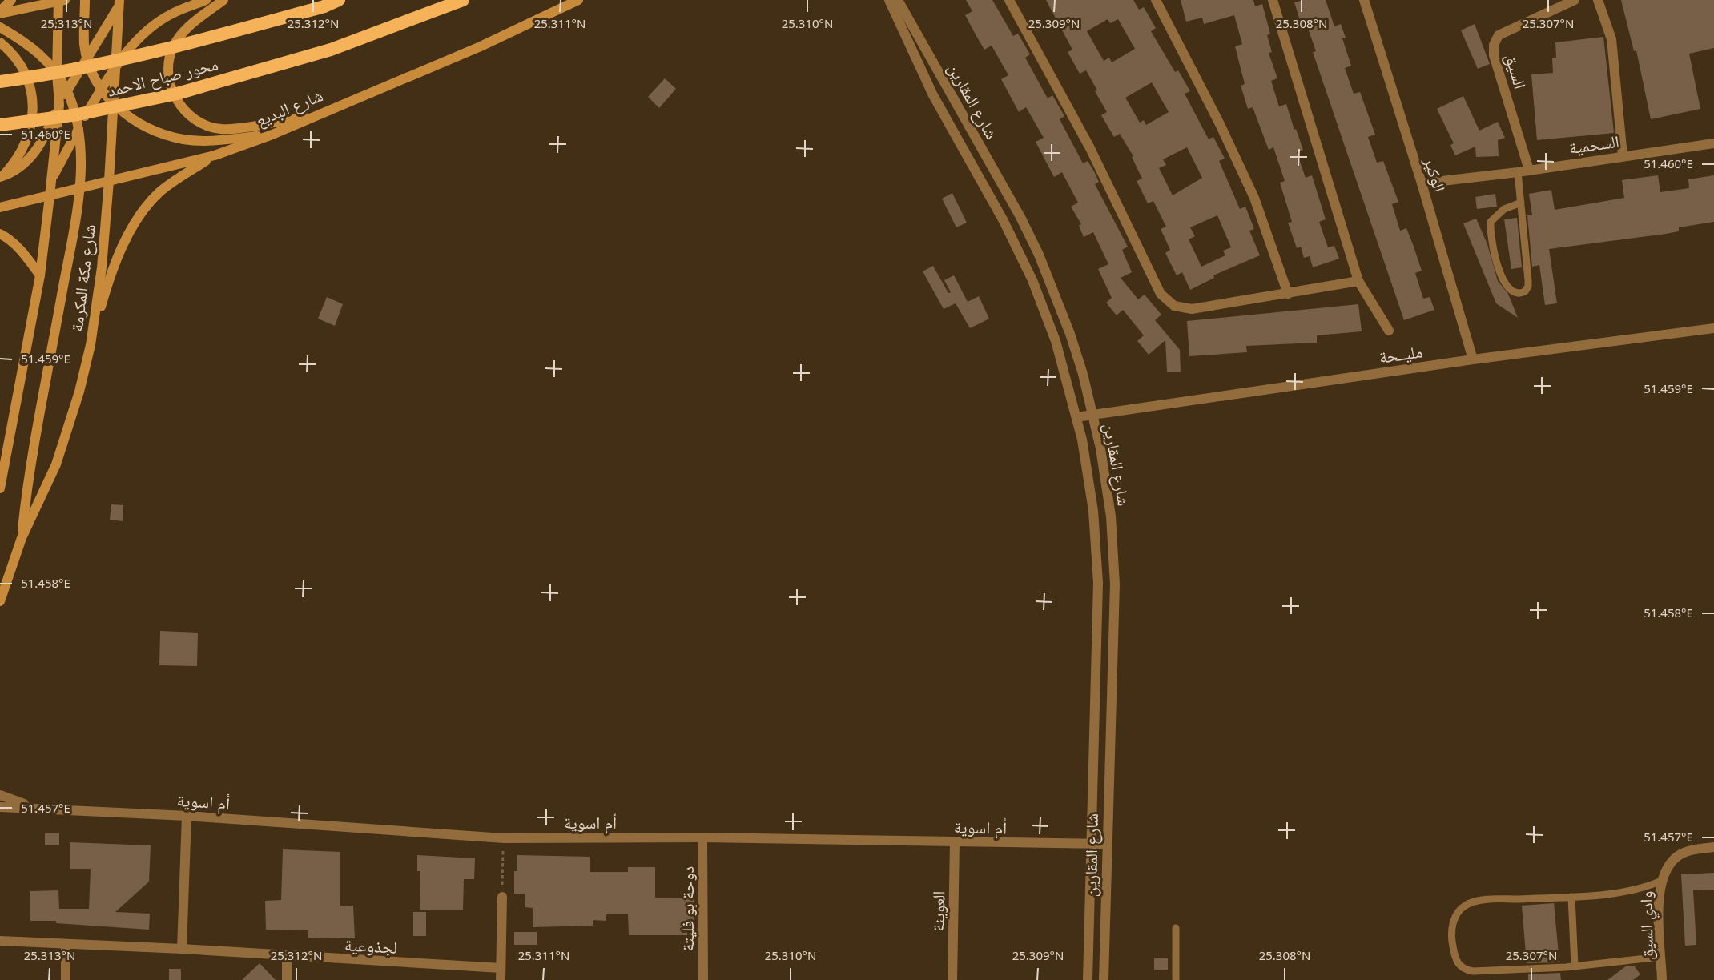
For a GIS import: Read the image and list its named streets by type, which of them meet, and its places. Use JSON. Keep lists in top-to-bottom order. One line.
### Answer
{"streets":{"highway":["محور صباح الاحمد"],"main road":["شارع البديع","شارع مكة المكرمة"],"street":["السيق","شارع المقارين","السحمية","الوكير","مليــحة","أم اسوية","دوحة بو فليتة","العوينة","وادي السيق","لجذوعية"]},"crossings":[["السيق","السحمية"],["شارع المقارين","مليــحة"],["شارع المقارين","أم اسوية"],["شارع البديع","شارع مكة المكرمة"],["السحمية","الوكير"],["الوكير","مليــحة"],["أم اسوية","دوحة بو فليتة"],["أم اسوية","العوينة"]],"coordinates":["25.313°N","25.312°N","25.311°N","25.310°N","25.309°N","25.308°N","25.307°N","51.460°E","51.459°E","51.458°E","51.457°E"]}
